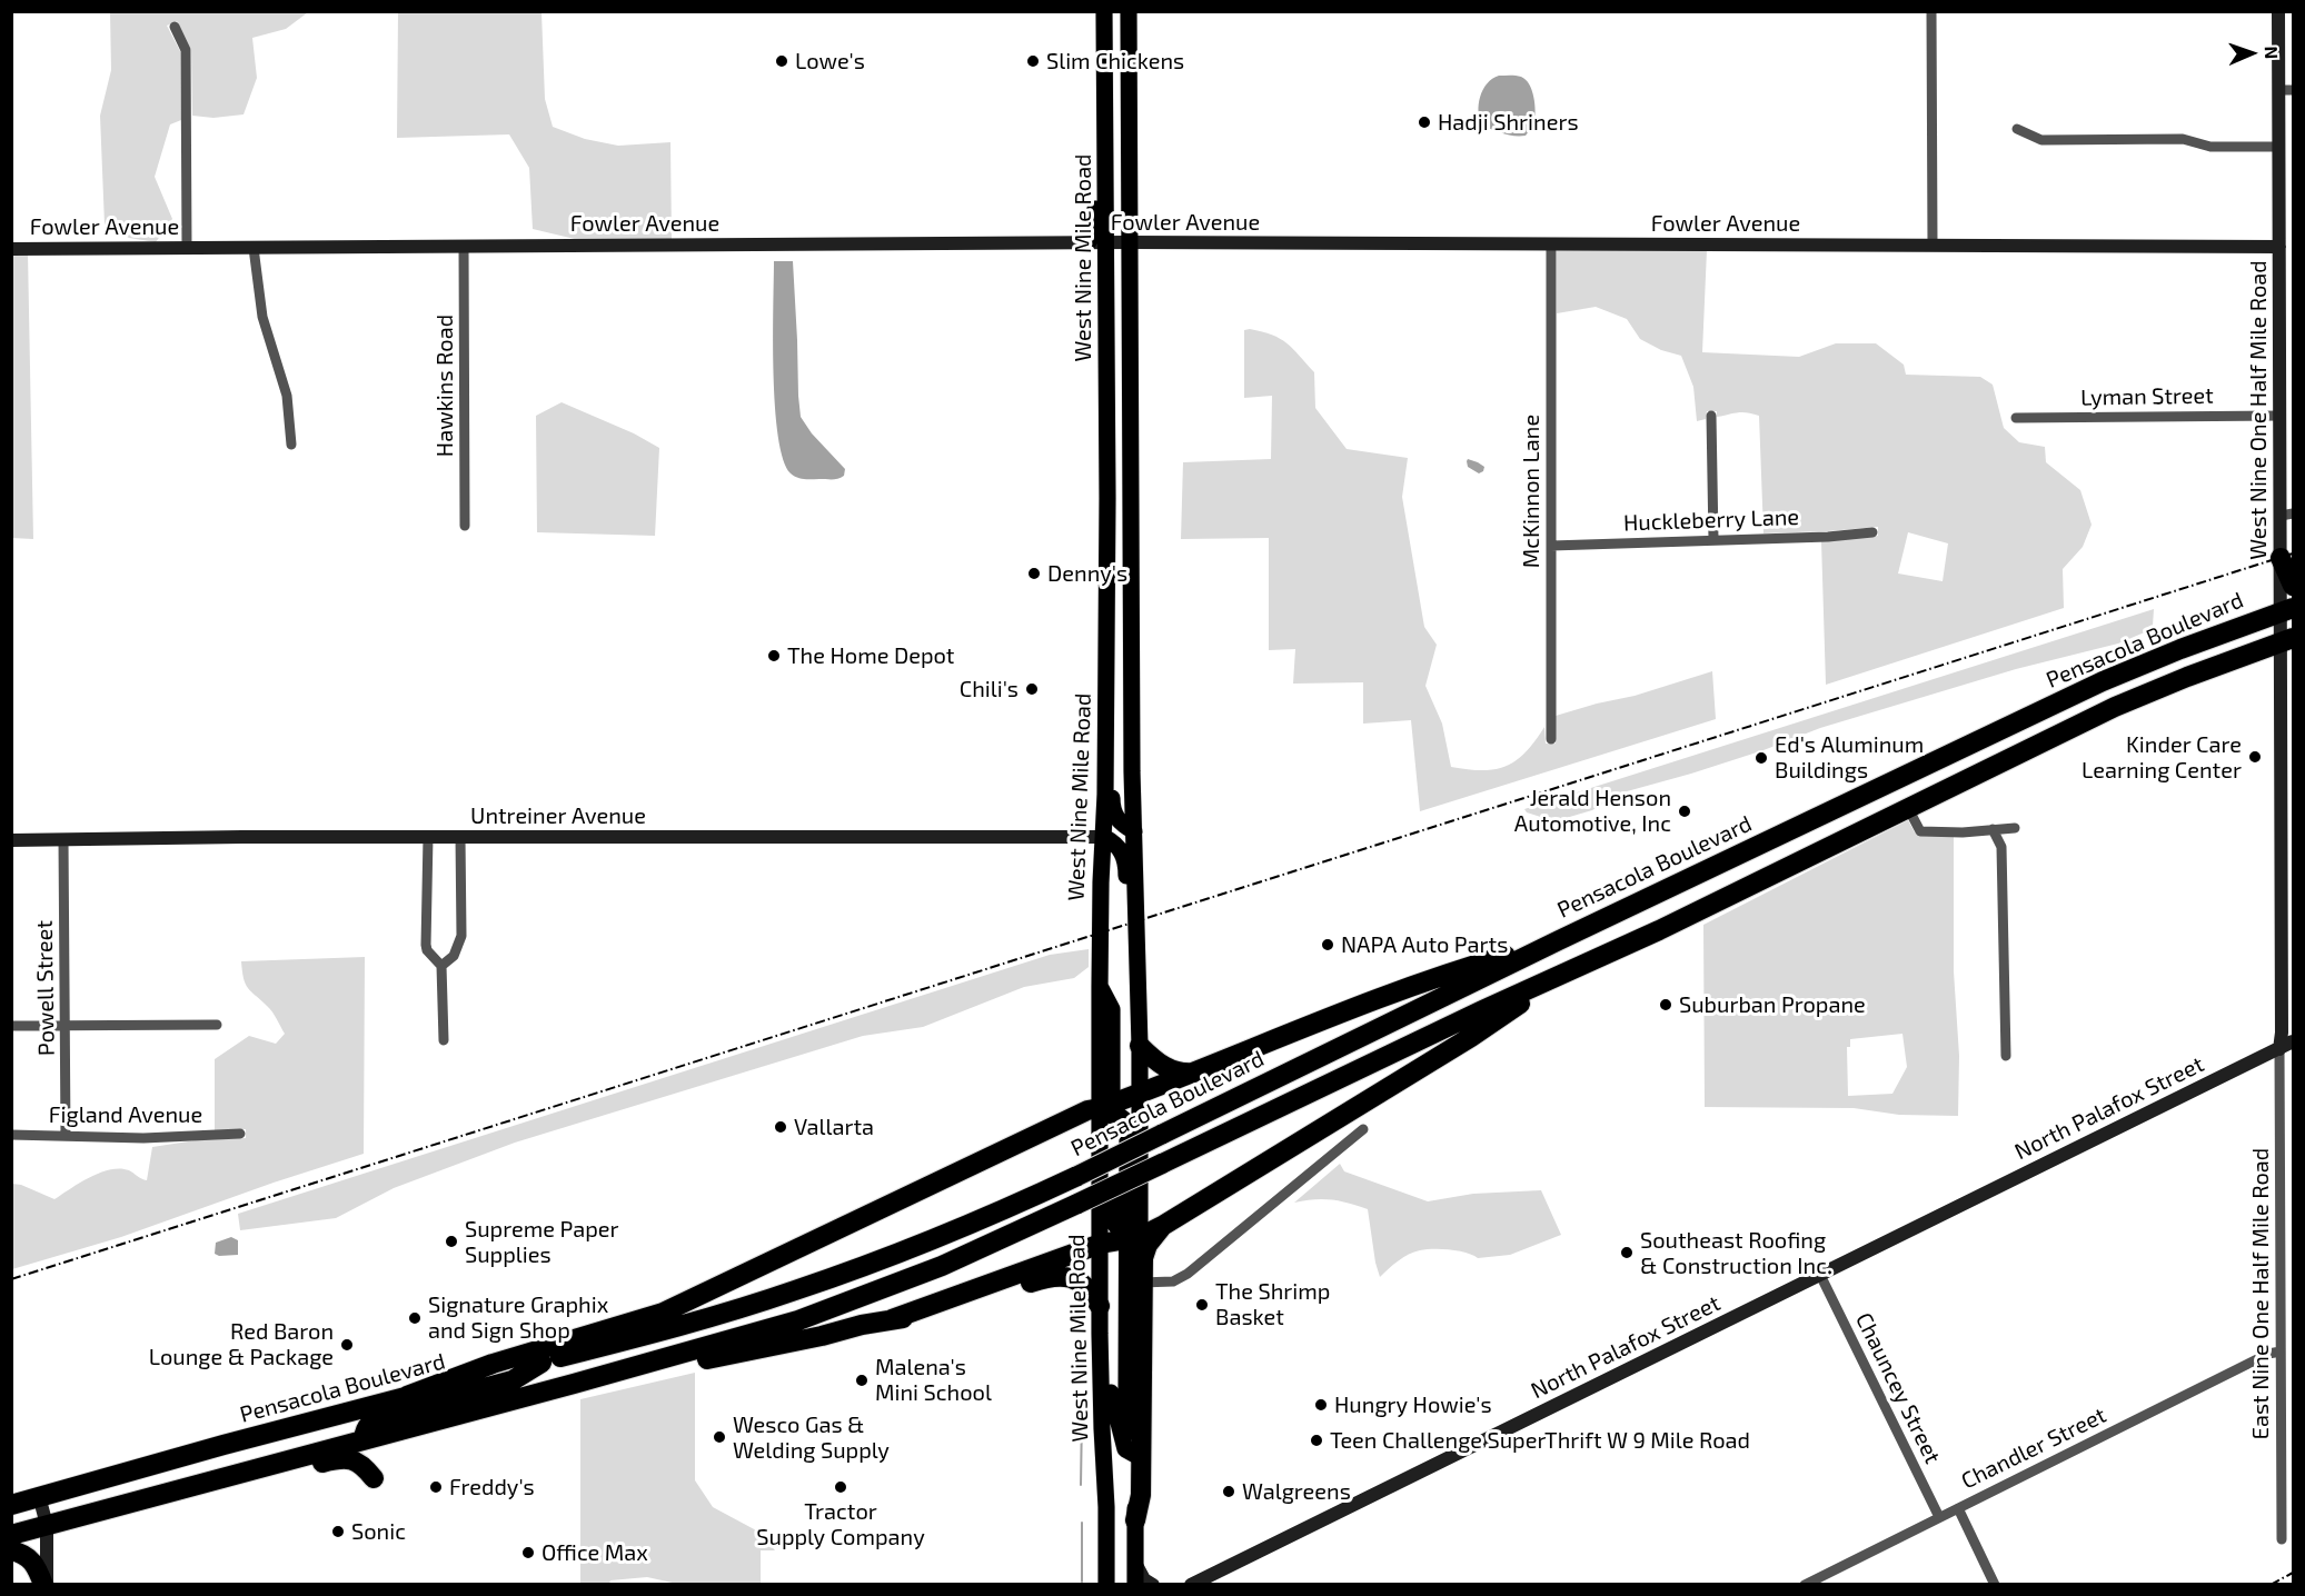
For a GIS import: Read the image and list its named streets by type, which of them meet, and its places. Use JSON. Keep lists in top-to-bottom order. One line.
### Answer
{"streets":{"highway":["Pensacola Boulevard"],"main road":["West Nine Mile Road"],"street":["Fowler Avenue","Hawkins Road","Lyman Street","West Nine One Half Mile Road","McKinnon Lane","Huckleberry Lane","Untreiner Avenue","Powell Street","North Palafox Street","Figland Avenue","East Nine One Half Mile Road","Chauncey Street","Chandler Street"]},"crossings":[["Fowler Avenue","West Nine Mile Road"],["Fowler Avenue","Hawkins Road"],["Fowler Avenue","West Nine One Half Mile Road"],["Fowler Avenue","McKinnon Lane"],["West Nine Mile Road","Untreiner Avenue"],["Lyman Street","West Nine One Half Mile Road"],["West Nine One Half Mile Road","Pensacola Boulevard"],["McKinnon Lane","Huckleberry Lane"],["Untreiner Avenue","Powell Street"],["Powell Street","Figland Avenue"],["North Palafox Street","East Nine One Half Mile Road"],["North Palafox Street","Chauncey Street"],["East Nine One Half Mile Road","Chandler Street"],["Chauncey Street","Chandler Street"]],"places":["Lowe's","Slim Chickens","Hadji Shriners","Denny's","The Home Depot","Chili's","Kinder Care Learning Center","Ed's Aluminum Buildings","Jerald Henson Automotive, Inc","NAPA Auto Parts","Suburban Propane","Vallarta","Supreme Paper Supplies","Southeast Roofing & Construction Inc.","The Shrimp Basket","Signature Graphix and Sign Shop","Red Baron Lounge & Package","Malena's Mini School","Hungry Howie's","Wesco Gas & Welding Supply","Teen Challenge SuperThrift W 9 Mile Road","Freddy's","Tractor Supply Company","Walgreens","Sonic","Office Max"],"north":"right"}
